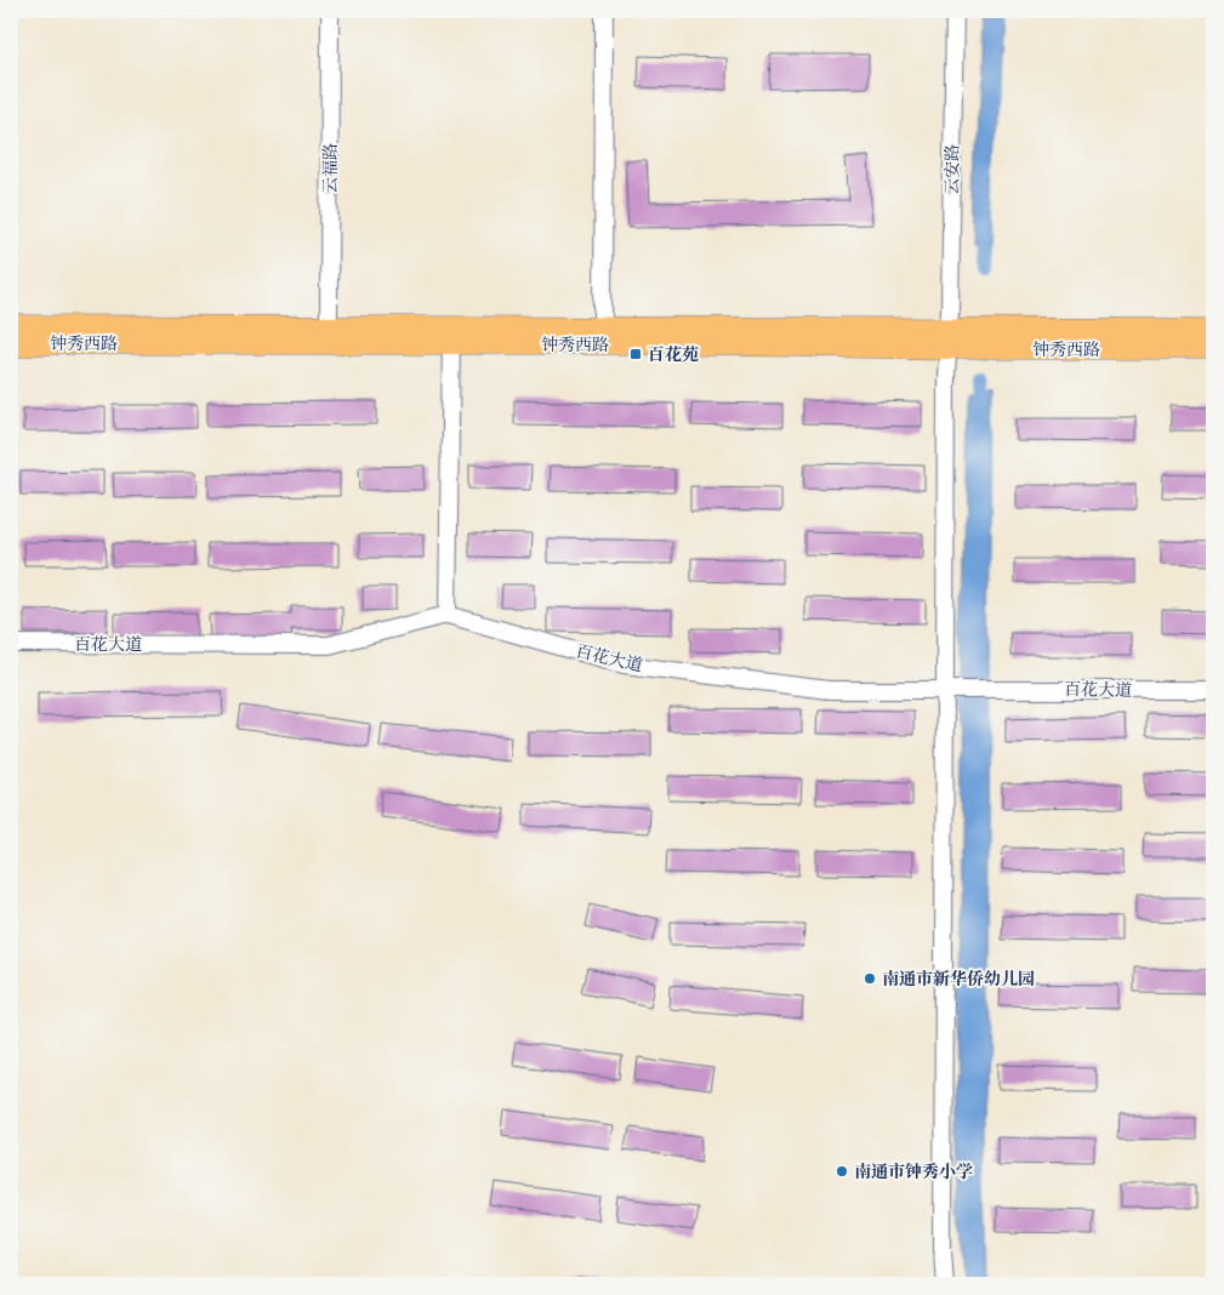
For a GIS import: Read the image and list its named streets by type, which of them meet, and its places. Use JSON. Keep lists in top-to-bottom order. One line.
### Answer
{"streets":{"main road":["钟秀西路"],"street":["云福路","云安路","百花大道"]},"crossings":[["云福路","钟秀西路"],["云安路","钟秀西路"],["云安路","百花大道"]],"places":{"transit":["百花苑"],"other":["南通市新华侨幼儿园","南通市钟秀小学"]}}
